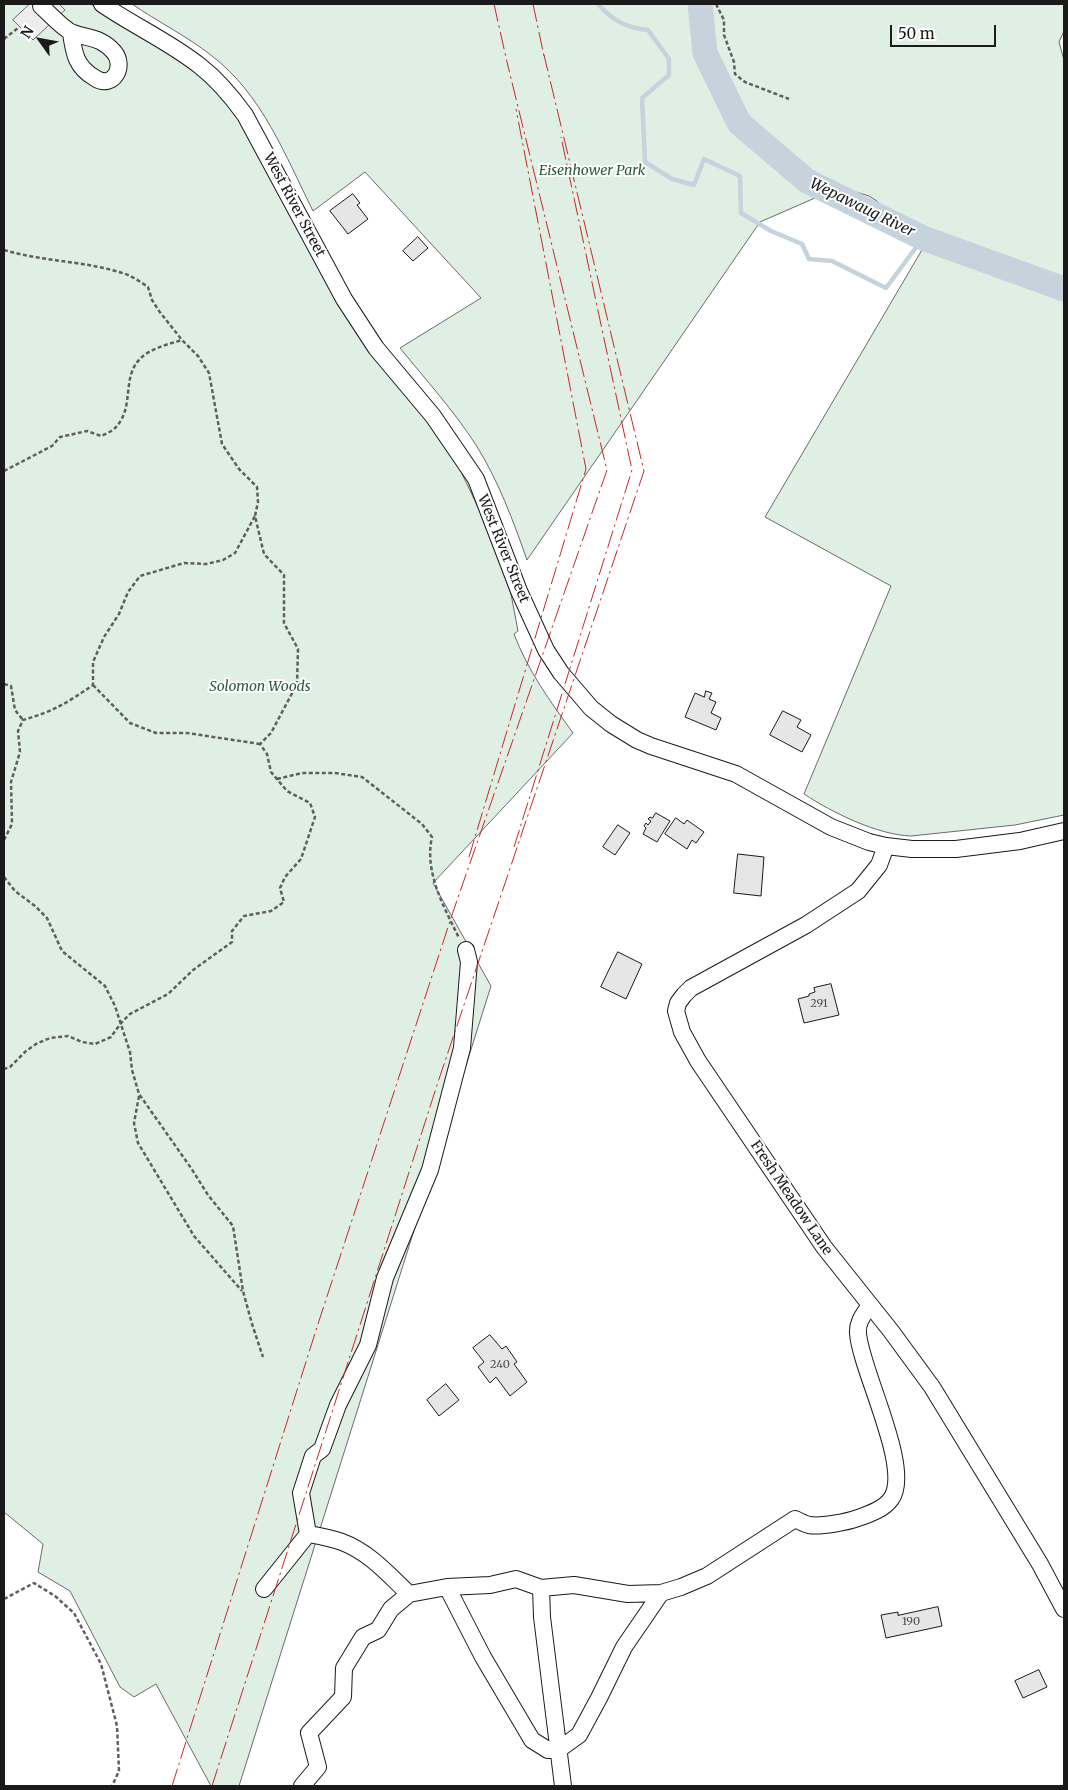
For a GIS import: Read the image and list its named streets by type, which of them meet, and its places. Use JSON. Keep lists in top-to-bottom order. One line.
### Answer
{"streets":{"street":["West River Street","Fresh Meadow Lane"]},"crossings":[["West River Street","Fresh Meadow Lane"]],"water":["Wepawaug River"],"parks":["Eisenhower Park","Solomon Woods"],"house_numbers":["291","240","190"],"scale_bar":"50 m","north":"top left"}
